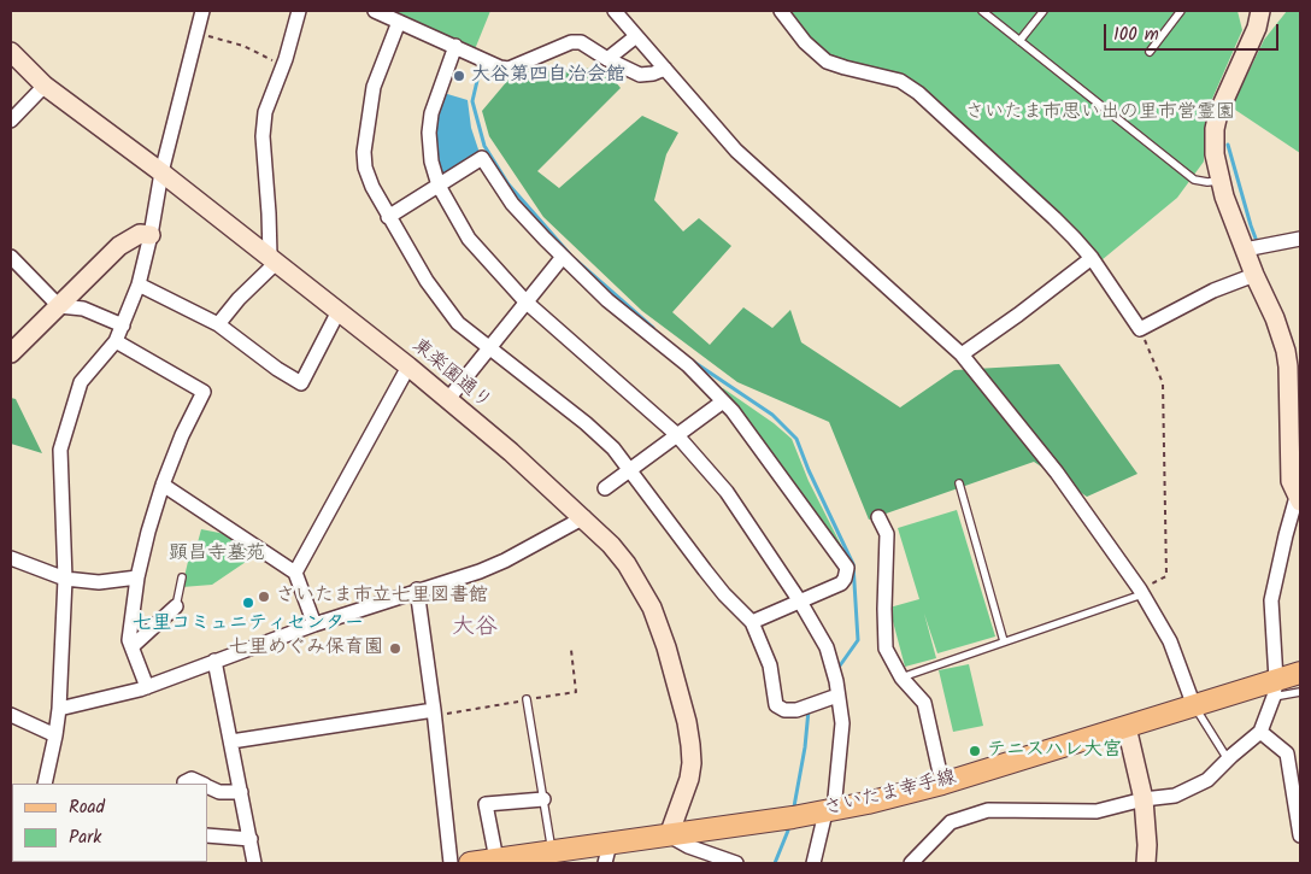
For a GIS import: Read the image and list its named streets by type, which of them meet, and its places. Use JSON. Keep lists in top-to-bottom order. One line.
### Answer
{"streets":{"main road":["さいたま幸手線"],"street":["東楽園通り"]},"crossings":[["東楽園通り","さいたま幸手線"]],"districts":["大谷"],"parks":["さいたま市思い出の里市営霊園","顕昌寺墓苑"],"places":["大谷第四自治会館","さいたま市立七里図書館","七里コミュニティセンター","七里めぐみ保育園","テニスハレ大宮"],"legend":["Road","Park"],"scale_bar":"100 m"}
